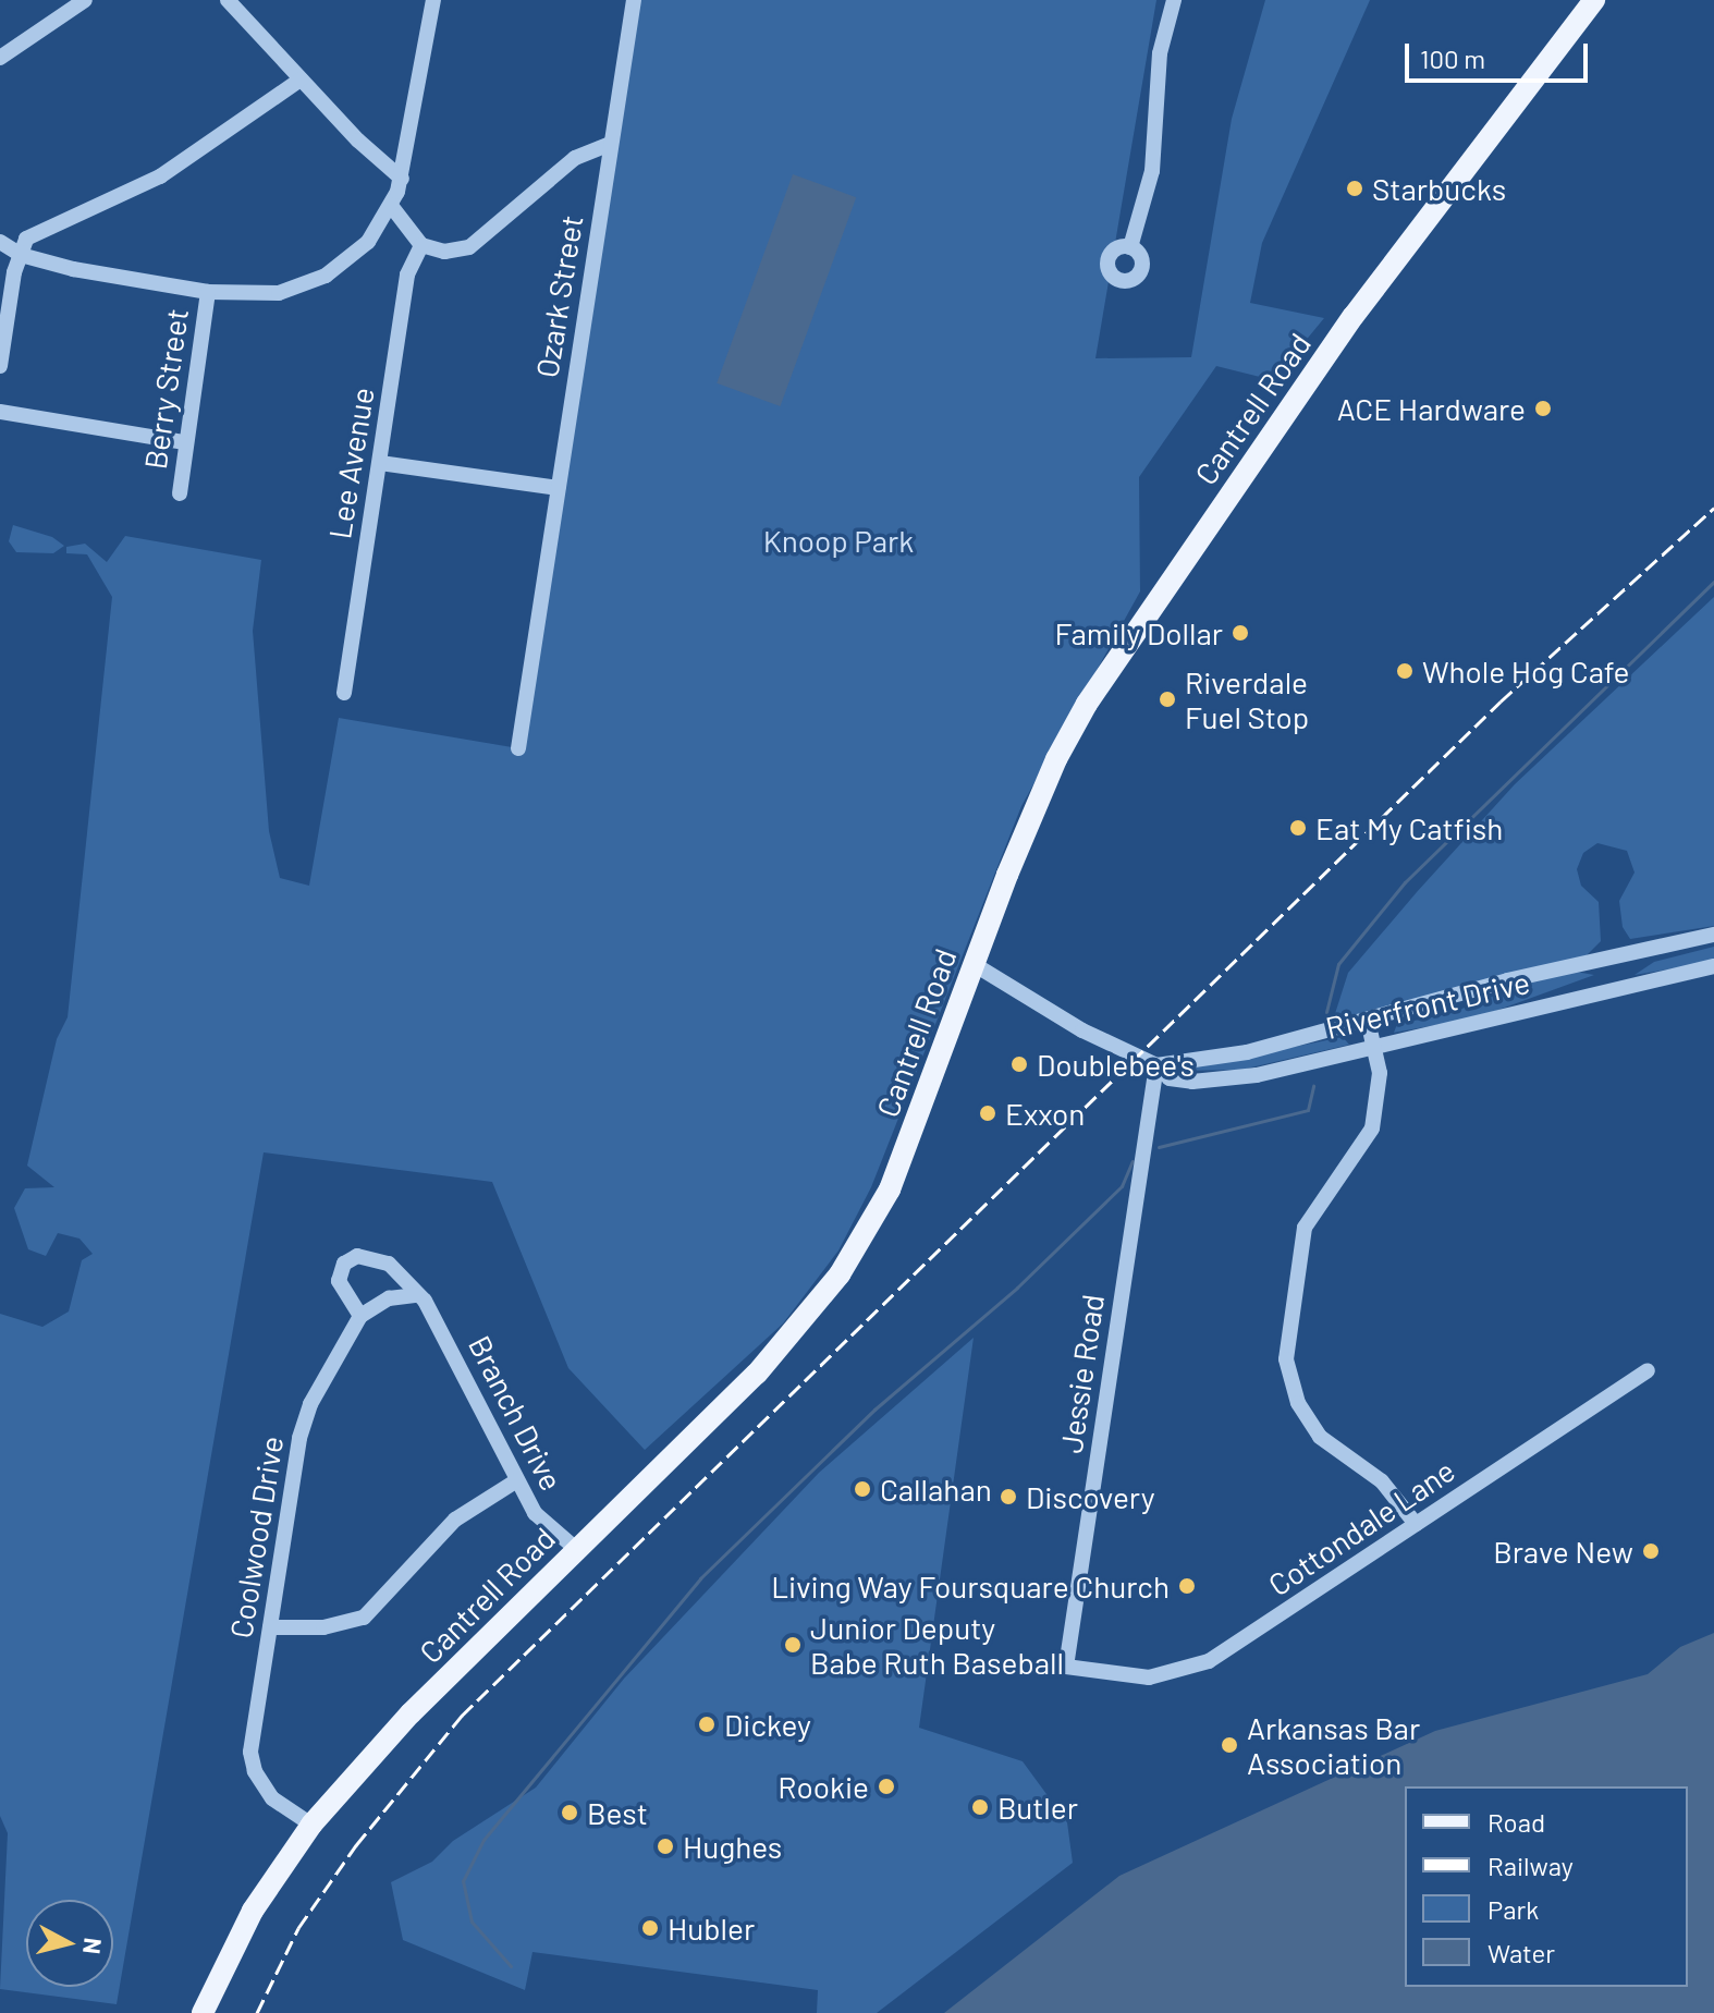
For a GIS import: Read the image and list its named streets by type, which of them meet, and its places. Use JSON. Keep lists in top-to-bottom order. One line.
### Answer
{"streets":{"main road":["Cantrell Road"],"street":["Ozark Street","Berry Street","Lee Avenue","Riverfront Drive","Jessie Road","Branch Drive","Cottondale Lane","Coolwood Drive"]},"crossings":[["Cantrell Road","Riverfront Drive"],["Cantrell Road","Branch Drive"],["Cantrell Road","Coolwood Drive"],["Riverfront Drive","Jessie Road"],["Jessie Road","Cottondale Lane"],["Branch Drive","Coolwood Drive"]],"parks":["Knoop Park"],"places":["Starbucks","ACE Hardware","Family Dollar","Whole Hog Cafe","Riverdale Fuel Stop","Eat My Catfish","Doublebee's","Exxon","Callahan","Discovery","Brave New","Living Way Foursquare Church","Junior Deputy Babe Ruth Baseball","Dickey","Arkansas Bar Association","Rookie","Butler","Best","Hughes","Hubler"],"legend":["Road","Railway","Park","Water"],"scale_bar":"100 m","north":"right"}
